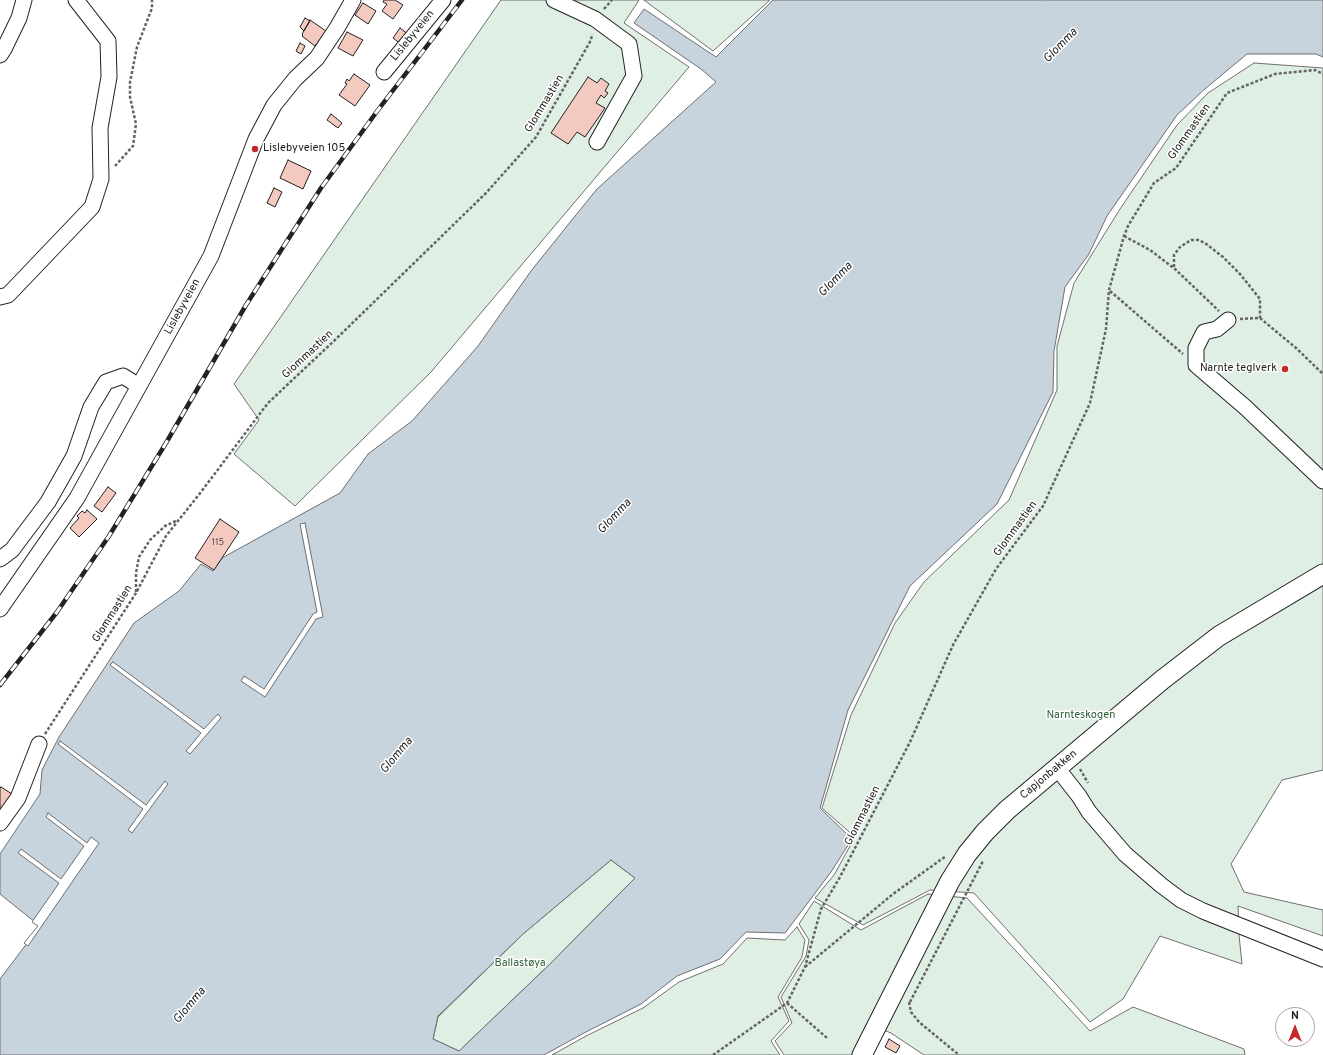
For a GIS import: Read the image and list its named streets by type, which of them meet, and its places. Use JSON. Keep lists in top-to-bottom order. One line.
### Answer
{"streets":{"main road":["Capjonbakken"],"street":["Lislebyveien"],"path":["Glommastien"]},"water":["Glomma"],"parks":["Narnteskogen","Ballastøya"],"places":["Lislebyveien 105","Narnte teglverk"],"house_numbers":["115"],"north":"top"}
